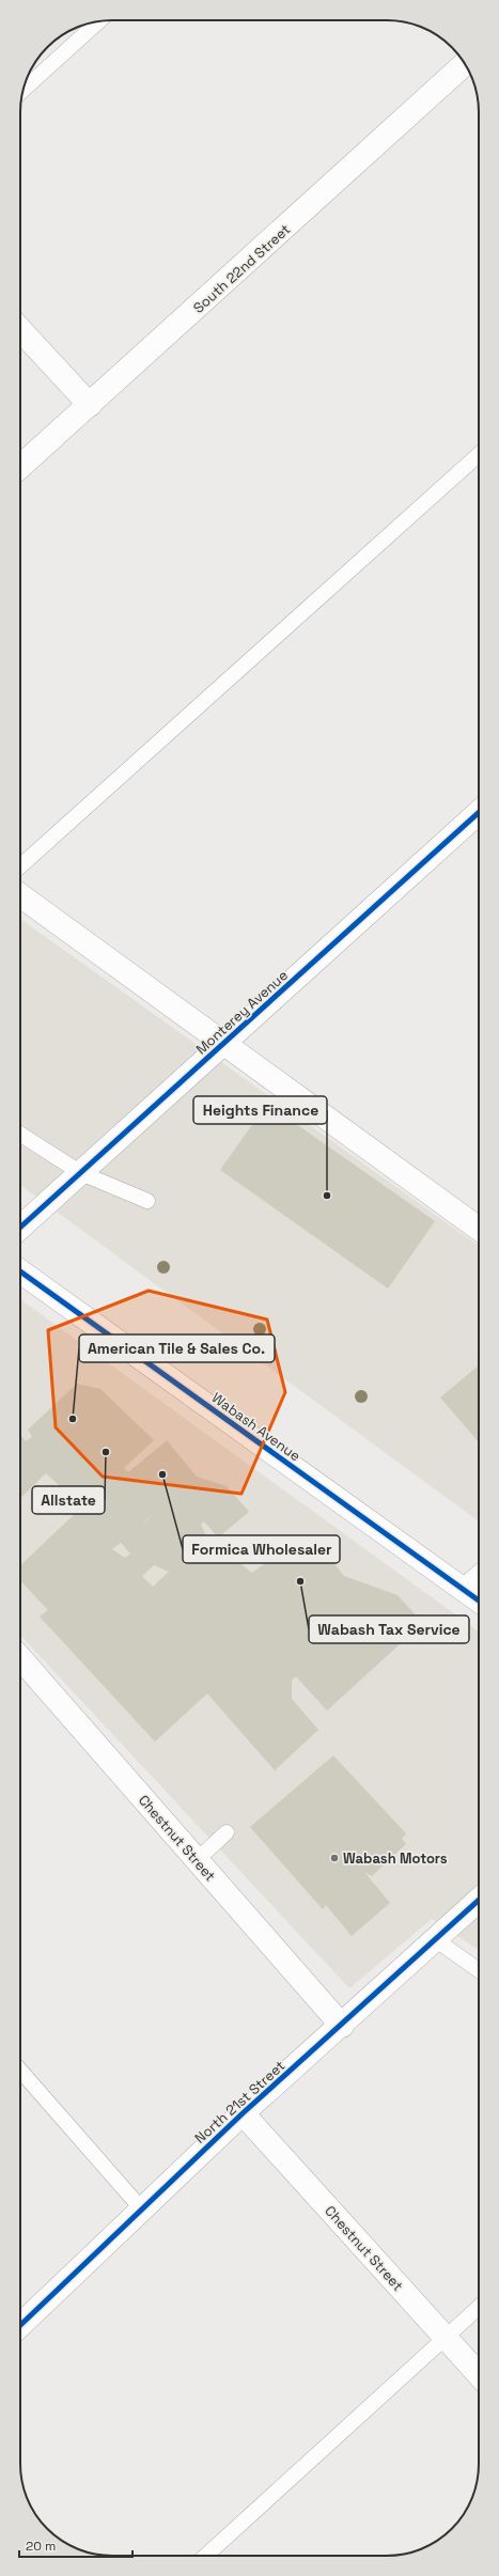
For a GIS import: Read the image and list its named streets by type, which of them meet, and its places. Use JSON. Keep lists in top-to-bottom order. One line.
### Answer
{"streets":{"street":["South 22nd Street","Monterey Avenue","Wabash Avenue","Chestnut Street","North 21st Street"]},"crossings":[["Chestnut Street","North 21st Street"]],"places":["Heights Finance","American Tile & Sales Co.","Allstate","Formica Wholesaler","Wabash Tax Service","Wabash Motors"],"scale_bar":"20 m"}
